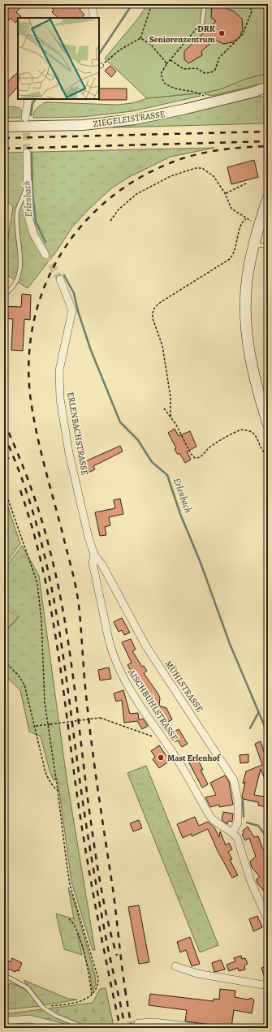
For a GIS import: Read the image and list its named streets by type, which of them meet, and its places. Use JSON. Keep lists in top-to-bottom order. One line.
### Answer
{"streets":{"street":["ZIEGELEISTRASSE","ERLENBACHSTRASSE","MÜHLSTRASSE","AISCHBÜHLSTRASSE"]},"crossings":[["ERLENBACHSTRASSE","MÜHLSTRASSE"],["ERLENBACHSTRASSE","AISCHBÜHLSTRASSE"],["MÜHLSTRASSE","AISCHBÜHLSTRASSE"]],"water":["Erlenbach"],"places":["DRK Seniorenzentrum","Mast Erlenhof"]}
